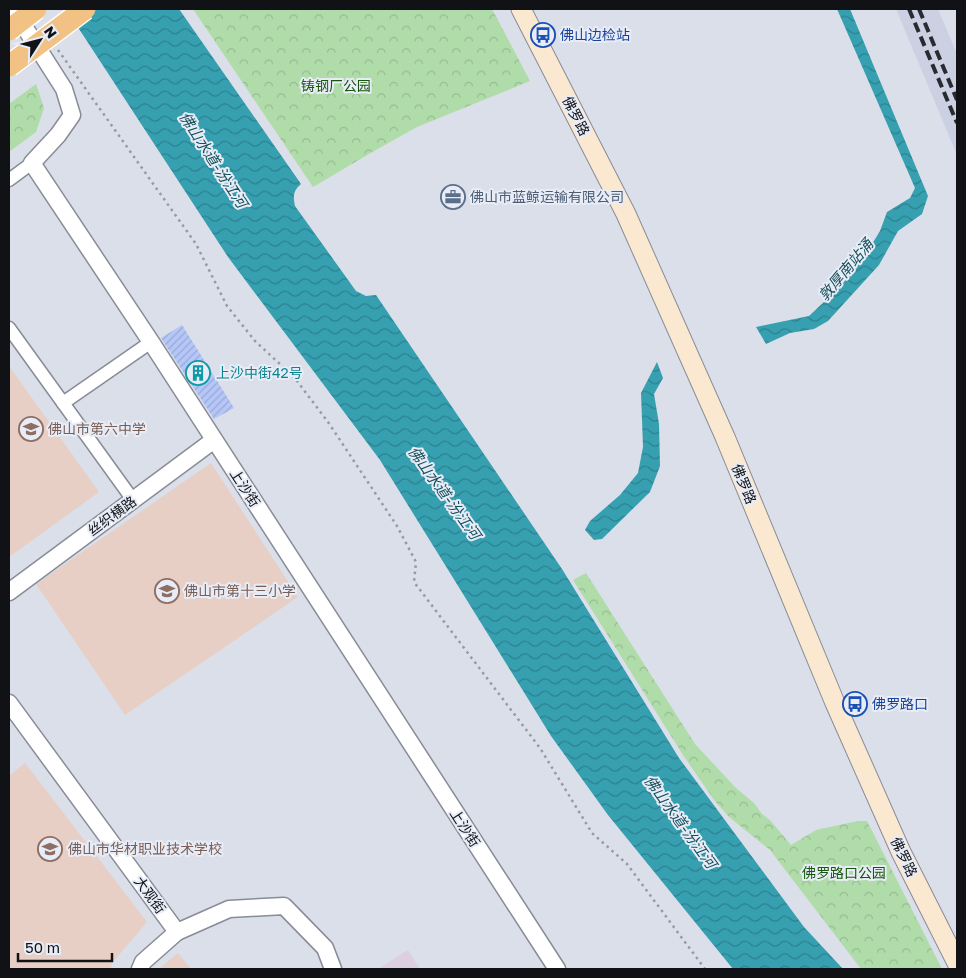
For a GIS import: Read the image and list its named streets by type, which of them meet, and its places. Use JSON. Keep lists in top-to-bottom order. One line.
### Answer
{"streets":{"main road":["佛罗路"],"street":["上沙街","丝织横路","大观街"]},"crossings":[["上沙街","丝织横路"]],"water":["佛山水道-汾江河","敦厚南站涌"],"parks":["铸钢厂公园","佛罗路口公园"],"places":{"bus stop":["佛山边检站","佛罗路口"],"office":["佛山市蓝鲸运输有限公司"],"building":["上沙中街42号"],"school or university":["佛山市第六中学","佛山市第十三小学","佛山市华材职业技术学校"]},"scale_bar":"50 m","north":"top right"}
